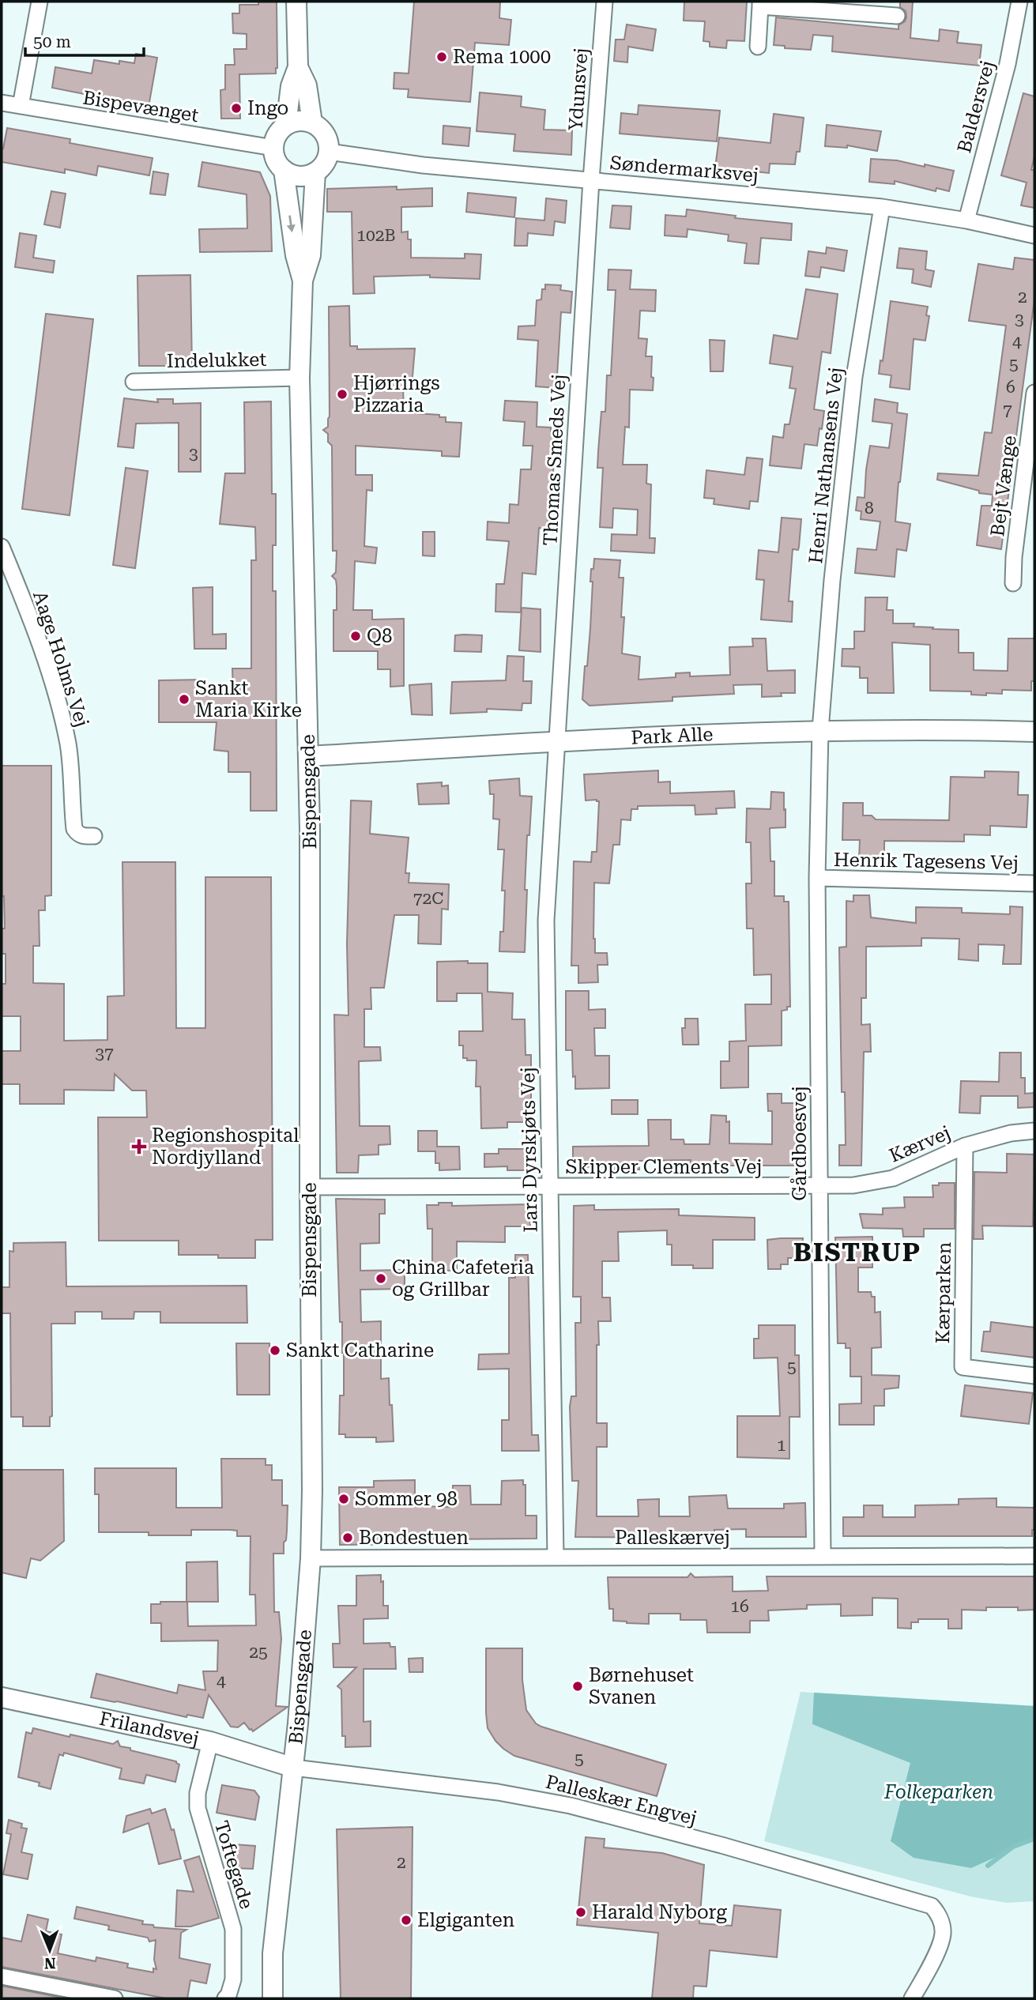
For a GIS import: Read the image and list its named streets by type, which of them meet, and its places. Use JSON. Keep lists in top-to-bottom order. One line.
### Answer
{"streets":{"street":["Ydunsvej","Bispevænget","Baldersvej","Søndermarksvej","Indelukket","Thomas Smeds Vej","Henri Nathansens Vej","Bejt Vænge","Aage Holms Vej","Park Alle","Bispensgade","Henrik Tagesens Vej","Gårdboesvej","Kærvej","Lars Dyrskjøts Vej","Skipper Clements Vej","Kærparken","Palleskærvej","Frilandsvej","Palleskær Engvej","Toftegade"]},"crossings":[["Ydunsvej","Søndermarksvej"],["Ydunsvej","Thomas Smeds Vej"],["Bispevænget","Søndermarksvej"],["Bispevænget","Bispensgade"],["Baldersvej","Søndermarksvej"],["Søndermarksvej","Thomas Smeds Vej"],["Søndermarksvej","Henri Nathansens Vej"],["Søndermarksvej","Bispensgade"],["Indelukket","Bispensgade"],["Thomas Smeds Vej","Park Alle"],["Thomas Smeds Vej","Lars Dyrskjøts Vej"],["Henri Nathansens Vej","Park Alle"],["Henri Nathansens Vej","Gårdboesvej"],["Park Alle","Bispensgade"],["Park Alle","Gårdboesvej"],["Park Alle","Lars Dyrskjøts Vej"],["Bispensgade","Skipper Clements Vej"],["Bispensgade","Palleskærvej"],["Bispensgade","Frilandsvej"],["Bispensgade","Palleskær Engvej"],["Henrik Tagesens Vej","Gårdboesvej"],["Gårdboesvej","Kærvej"],["Gårdboesvej","Skipper Clements Vej"],["Gårdboesvej","Palleskærvej"],["Kærvej","Skipper Clements Vej"],["Kærvej","Kærparken"],["Lars Dyrskjøts Vej","Skipper Clements Vej"],["Lars Dyrskjøts Vej","Palleskærvej"],["Frilandsvej","Palleskær Engvej"],["Frilandsvej","Toftegade"]],"districts":["BISTRUP"],"parks":["Folkeparken"],"places":{"other":["Rema 1000","Ingo","Hjørrings Pizzaria","Q8","Sankt Maria Kirke","China Cafeteria og Grillbar","Sankt Catharine","Sommer 98","Bondestuen","Børnehuset Svanen","Harald Nyborg","Elgiganten"],"health":["Regionshospital Nordjylland"]},"house_numbers":["102B","2","3","4","5","6","7","3","8","72C","37","5","1","16","25","4","5","2"],"scale_bar":"50 m","north":"bottom"}
